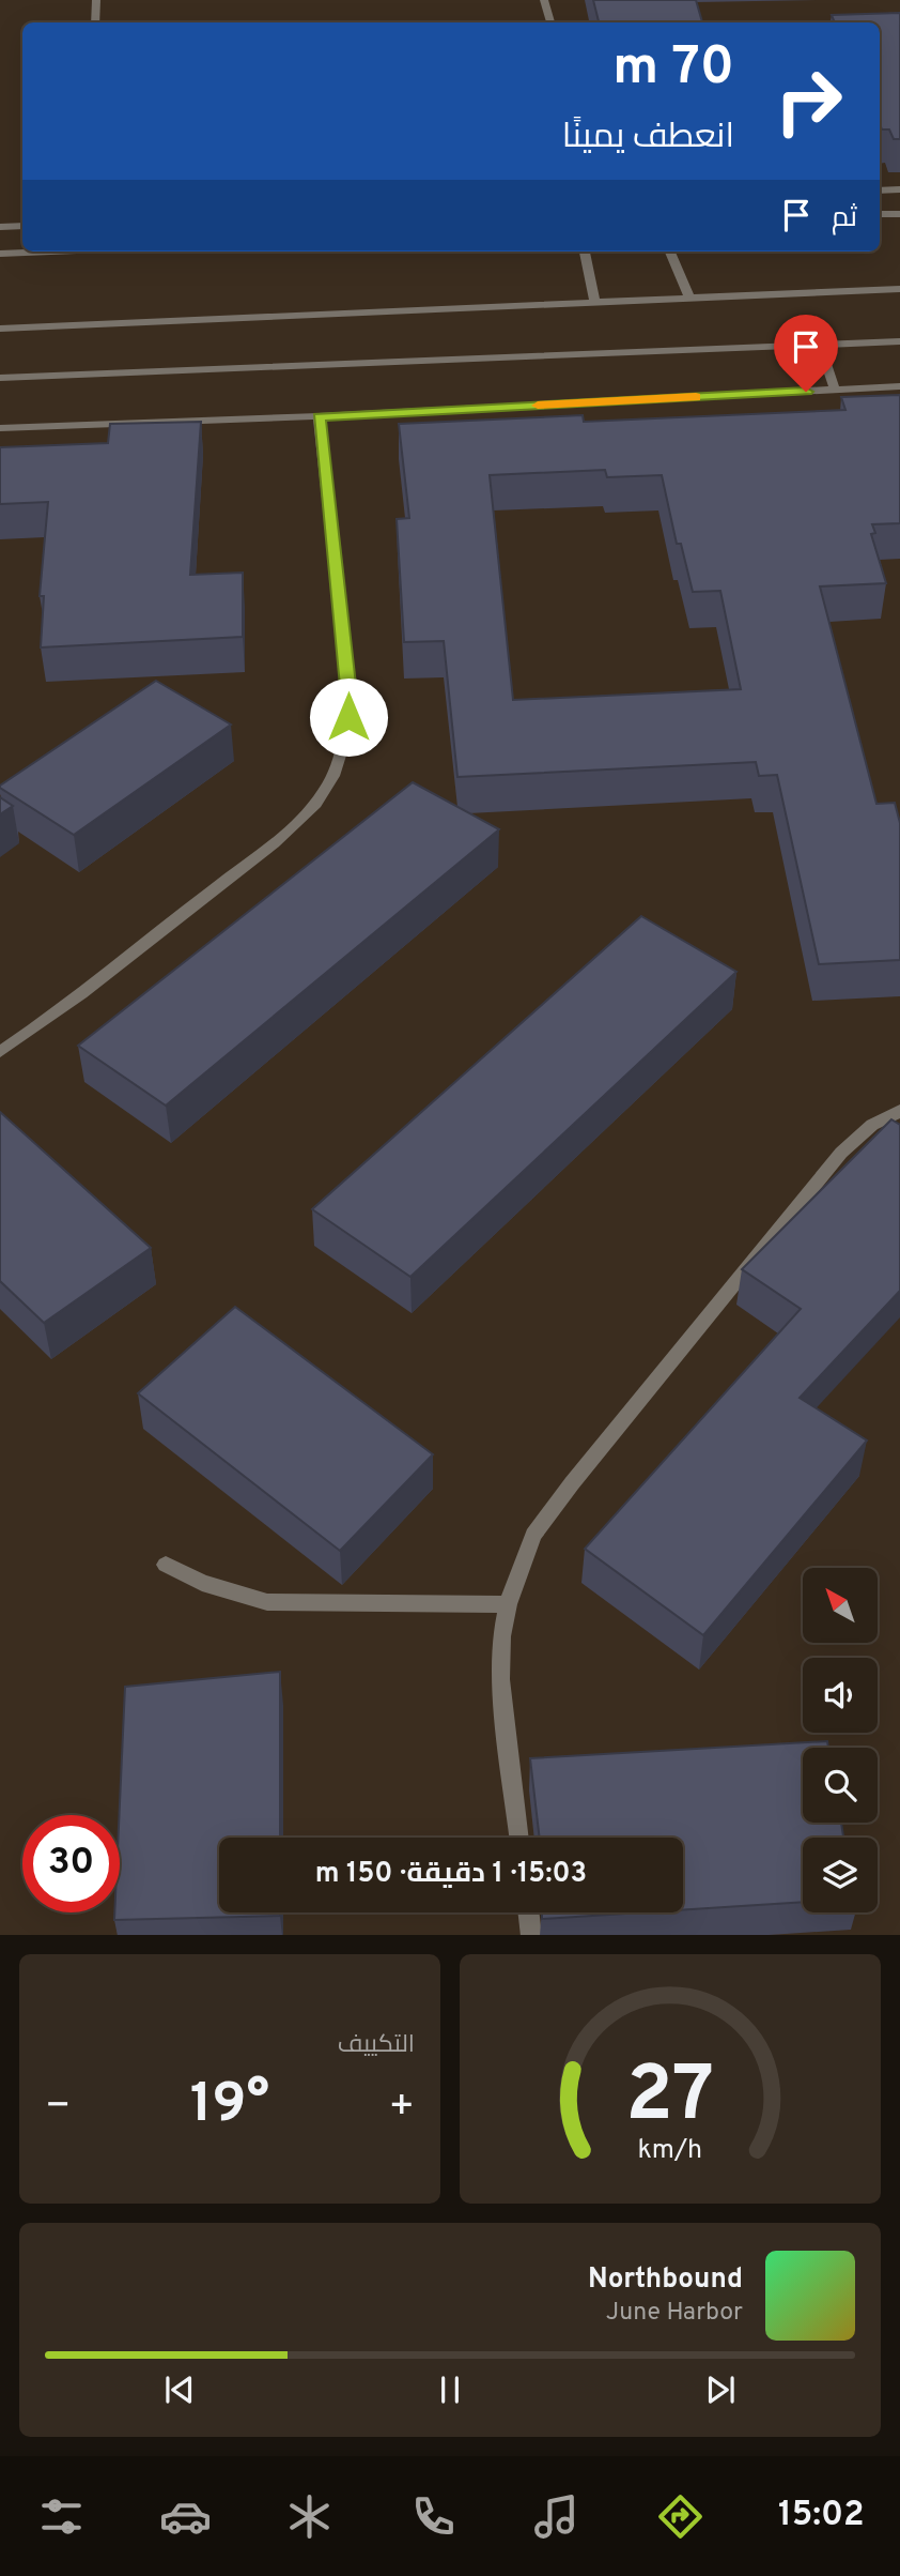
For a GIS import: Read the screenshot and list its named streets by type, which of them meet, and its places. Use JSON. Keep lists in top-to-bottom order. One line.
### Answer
{"north":"top left","page":{"turn":["70 m","انعطف يمينًا"],"then":"ثم","limit":"30","trip":"15:03 · 1 دقيقة · 150 m","tile":"التكييف","heat":["−","19°","+"],"song":["Northbound","June Harbor"],"tabs":"15:02","gauge":["27","km/h"]}}
